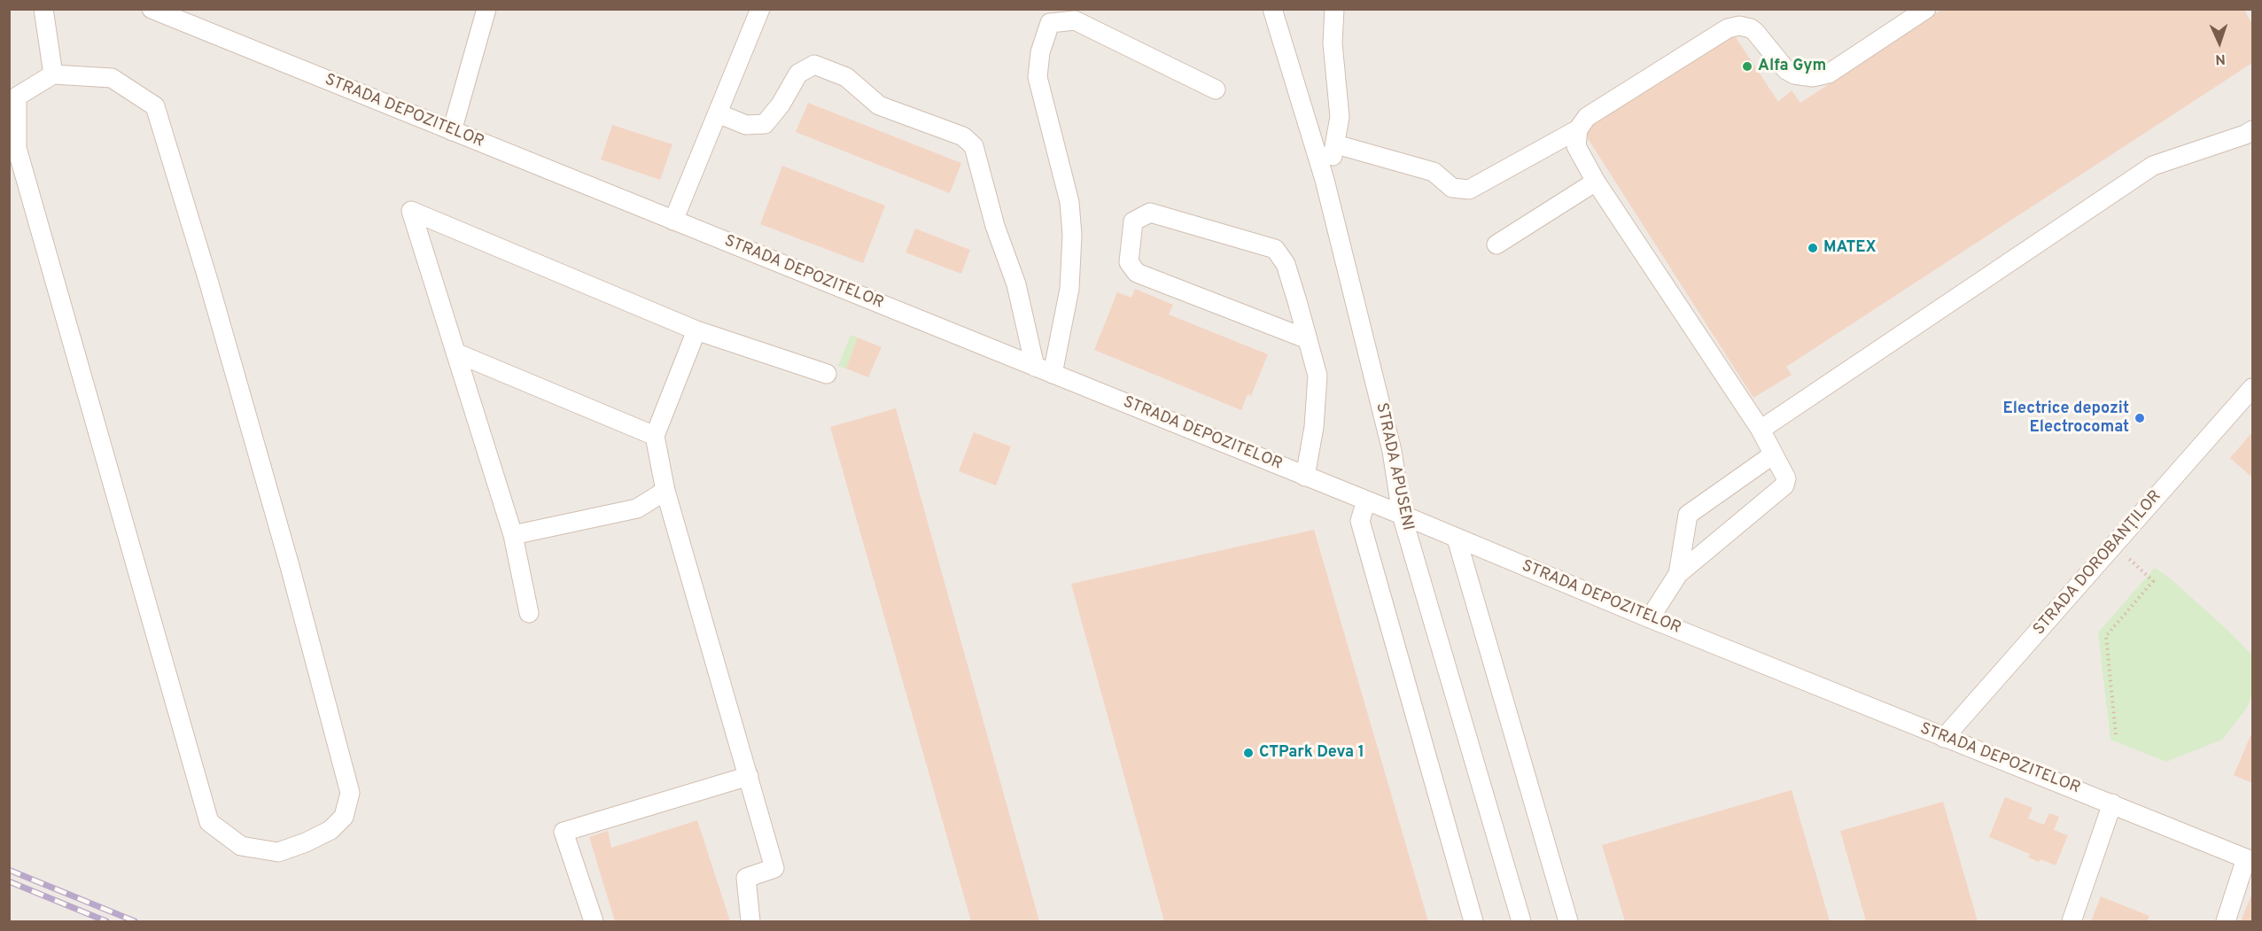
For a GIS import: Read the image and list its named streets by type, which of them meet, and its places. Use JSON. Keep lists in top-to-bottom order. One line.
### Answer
{"streets":{"street":["STRADA DEPOZITELOR","STRADA APUSENI","STRADA DOROBANȚILOR"]},"crossings":[["STRADA DEPOZITELOR","STRADA APUSENI"],["STRADA DEPOZITELOR","STRADA DOROBANȚILOR"]],"places":["Alfa Gym","MATEX","Electrice depozit Electrocomat","CTPark Deva 1"],"north":"bottom"}
